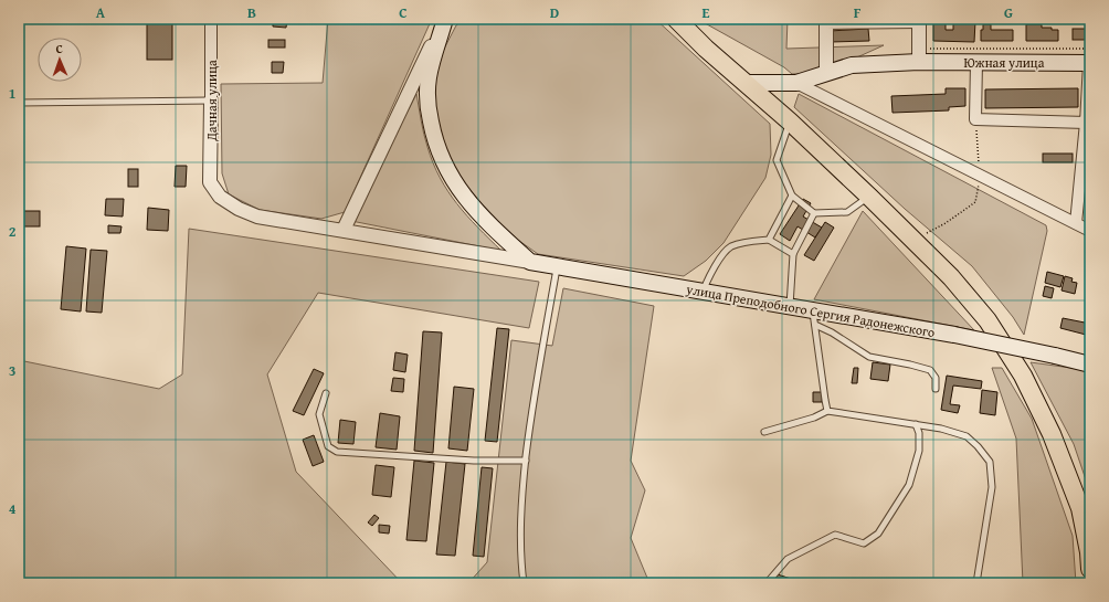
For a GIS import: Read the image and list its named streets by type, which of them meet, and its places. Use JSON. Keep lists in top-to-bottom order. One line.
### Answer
{"streets":{"main road":["Южная улица","улица Преподобного Сергия Радонежского"],"street":["Дачная улица"]},"north":"top","grid":{"columns":["A","B","C","D","E","F","G"],"rows":["1","2","3","4"]}}
